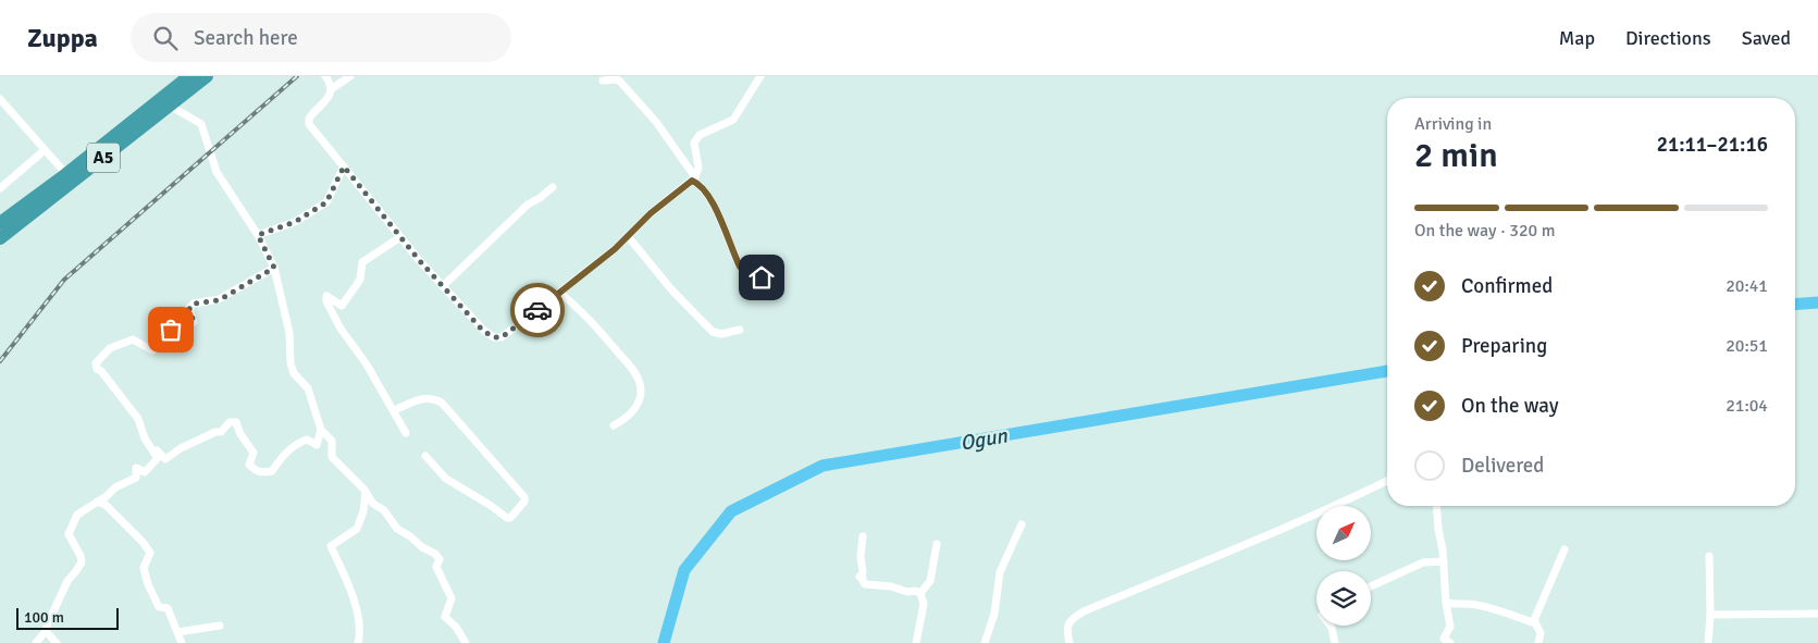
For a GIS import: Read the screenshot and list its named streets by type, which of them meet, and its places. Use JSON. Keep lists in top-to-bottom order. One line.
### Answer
{"streets":{"highway":["A5"]},"water":["Ogun"],"scale_bar":"100 m","north":"top right","page":{"header":"Zuppa","search":"Search here","nav":["Map","Directions","Saved"],"heading":["2 min","Arriving in","21:11–21:16"],"bar":"On the way · 320 m","list":[["Confirmed","20:41"],["Preparing","20:51"],["On the way","21:04"],"Delivered"],"scale":"100 m"}}
